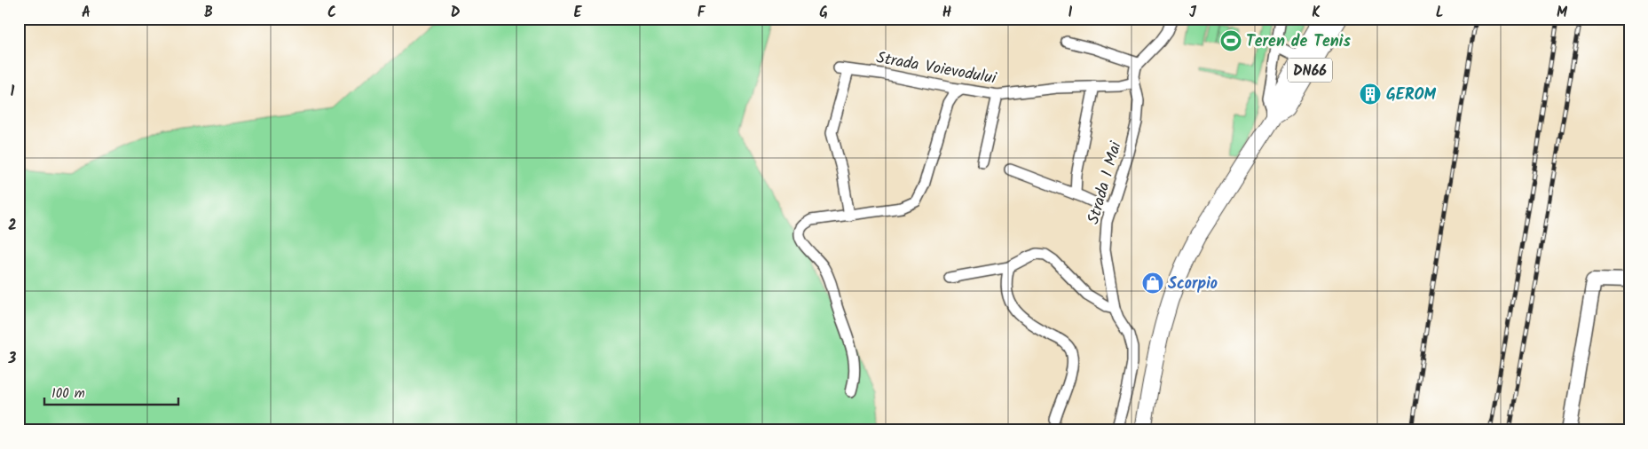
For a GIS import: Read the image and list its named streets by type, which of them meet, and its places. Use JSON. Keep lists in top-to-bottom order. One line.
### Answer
{"streets":{"main road":["DN66"],"street":["Strada Voievodului","Strada 1 Mai"]},"crossings":[["Strada Voievodului","Strada 1 Mai"]],"places":{"sports":["Teren de Tenis"],"building":["GEROM"],"shop":["Scorpio"]},"scale_bar":"100 m","grid":{"columns":["A","B","C","D","E","F","G","H","I","J","K","L","M"],"rows":["1","2","3"]}}
